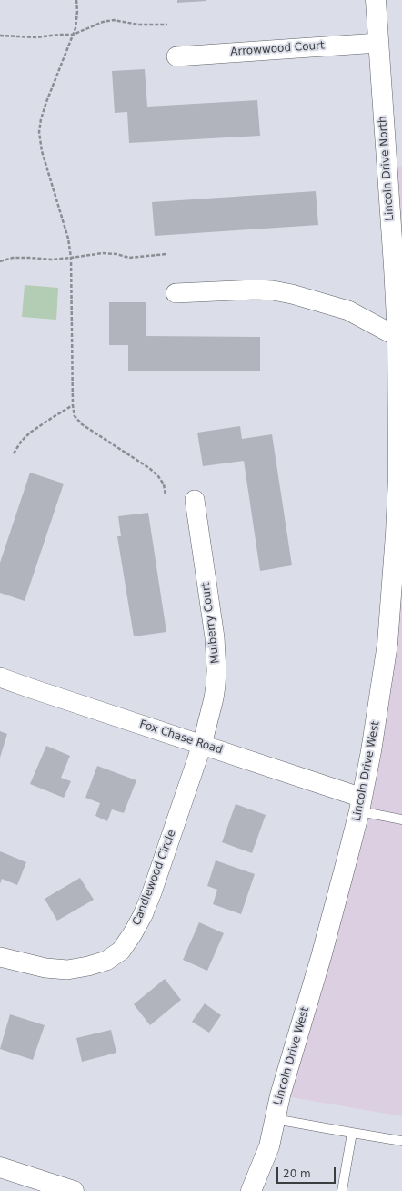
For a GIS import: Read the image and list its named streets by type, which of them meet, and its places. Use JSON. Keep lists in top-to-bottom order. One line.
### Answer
{"streets":{"street":["Arrowwood Court","Lincoln Drive North","Mulberry Court","Fox Chase Road","Lincoln Drive West","Candlewood Circle"]},"crossings":[["Arrowwood Court","Lincoln Drive North"],["Lincoln Drive North","Lincoln Drive West"],["Mulberry Court","Fox Chase Road"],["Mulberry Court","Candlewood Circle"],["Fox Chase Road","Lincoln Drive West"],["Fox Chase Road","Candlewood Circle"]],"scale_bar":"20 m"}
